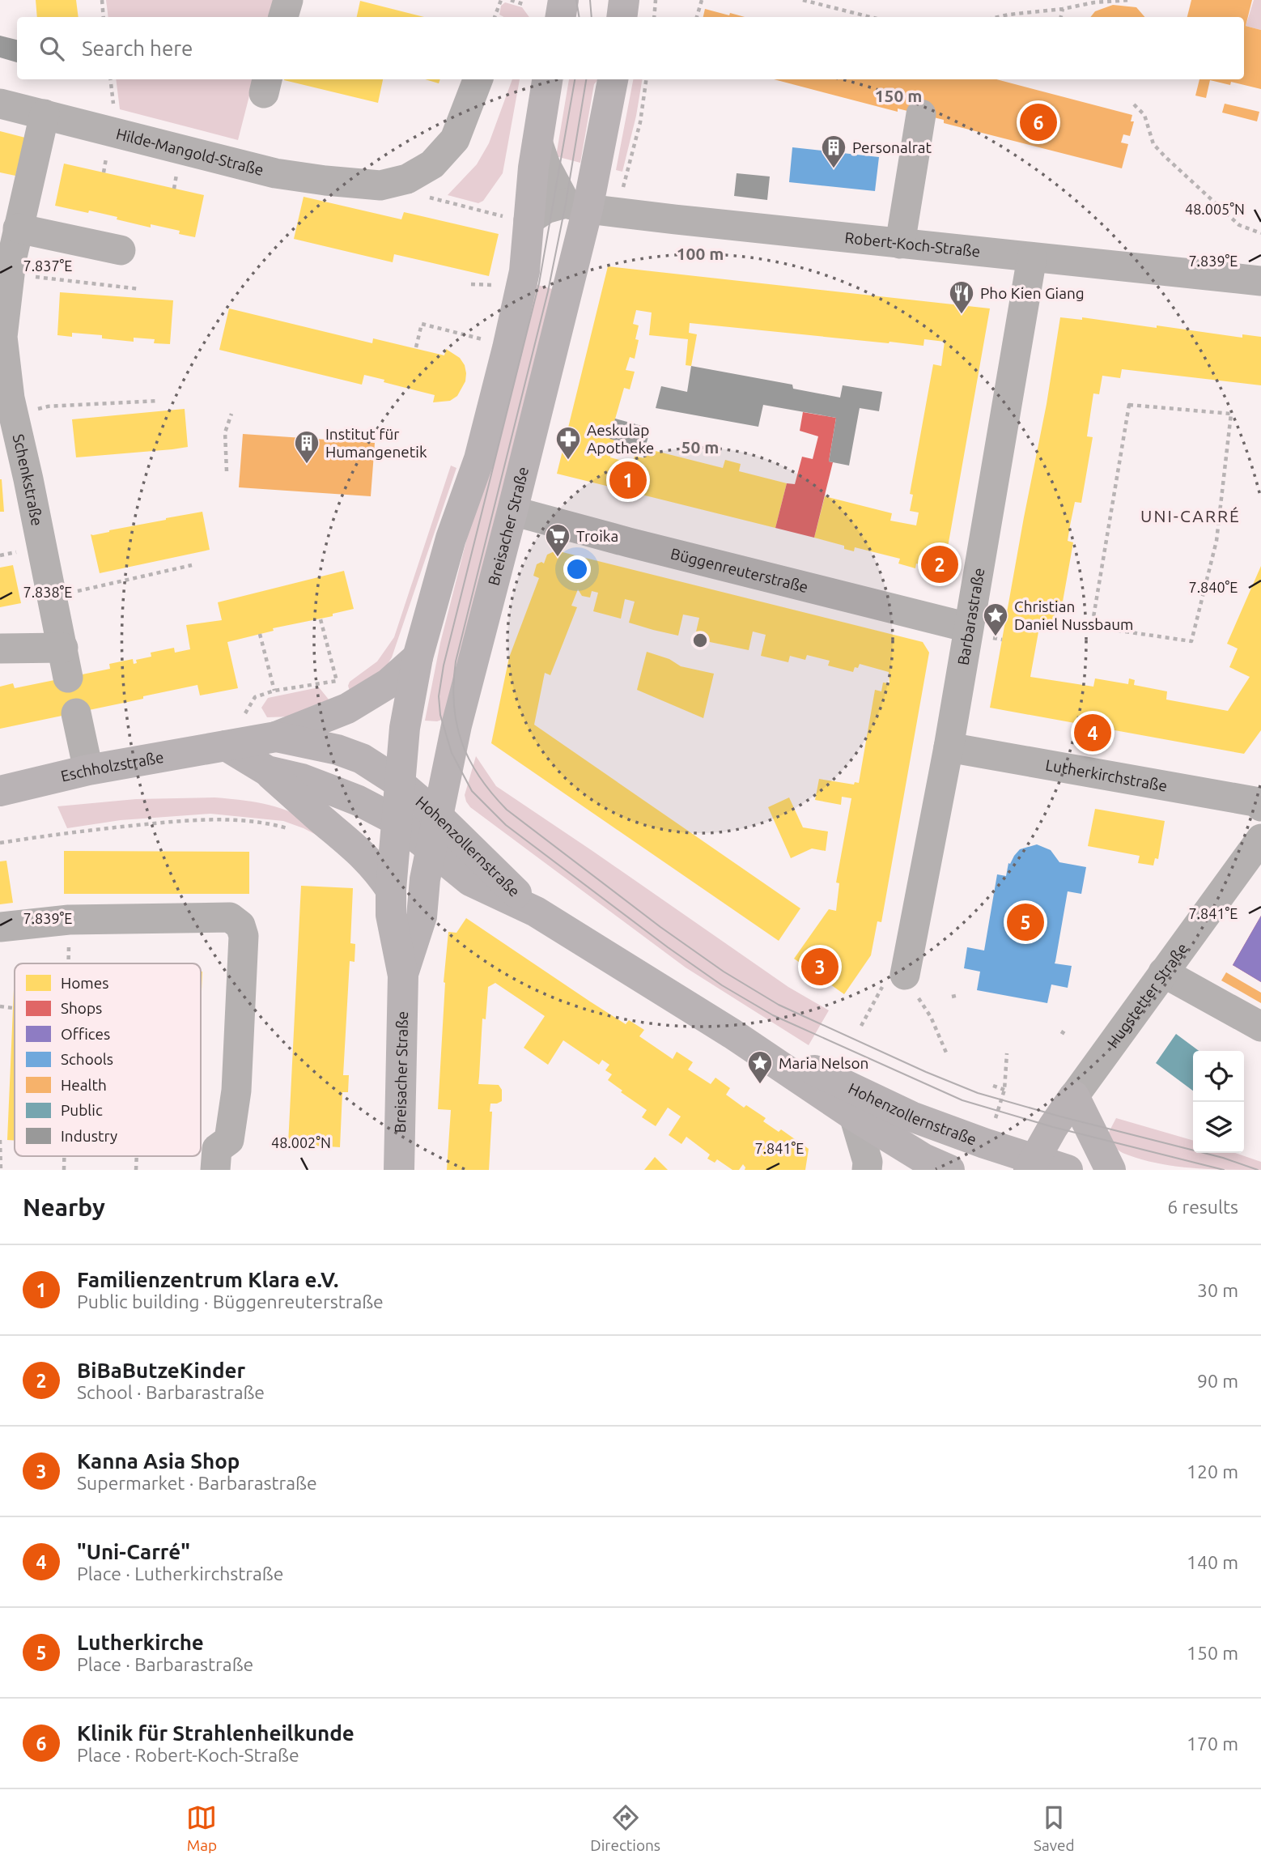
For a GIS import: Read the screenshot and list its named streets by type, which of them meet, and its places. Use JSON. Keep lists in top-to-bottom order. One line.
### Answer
{"streets":{"main road":["Breisacher Straße","Eschholzstraße","Hohenzollernstraße"],"street":["Hilde-Mangold-Straße","Robert-Koch-Straße","Schenkstraße","Büggenreuterstraße","Barbarastraße","Lutherkirchstraße","Hugstetter Straße"]},"crossings":[["Hilde-Mangold-Straße","Schenkstraße"],["Robert-Koch-Straße","Breisacher Straße"],["Robert-Koch-Straße","Barbarastraße"],["Breisacher Straße","Büggenreuterstraße"],["Breisacher Straße","Eschholzstraße"],["Breisacher Straße","Hohenzollernstraße"],["Büggenreuterstraße","Barbarastraße"],["Barbarastraße","Lutherkirchstraße"],["Eschholzstraße","Hohenzollernstraße"]],"districts":["UNI-CARRÉ"],"places":{"building":["Personalrat","Institut für Humangenetik"],"restaurant":["Pho Kien Giang"],"pharmacy":["Aeskulap Apotheke"],"supermarket":["Troika"],"place":["Christian Daniel Nussbaum","Maria Nelson"]},"legend":["Homes","Shops","Offices","Schools","Health","Public","Industry"],"page":{"search":"Search here","pins":["6","1","2","4","5","3"],"heading":["Nearby","6 results"],"list":[{"mark":"1","name":"Familienzentrum Klara e.V.","note":"Public building · Büggenreuterstraße","value":"30 m"},{"mark":"2","name":"BiBaButzeKinder","note":"School · Barbarastraße","value":"90 m"},{"mark":"3","name":"Kanna Asia Shop","note":"Supermarket · Barbarastraße","value":"120 m"},{"mark":"4","name":"\"Uni-Carré\"","note":"Place · Lutherkirchstraße","value":"140 m"},{"mark":"5","name":"Lutherkirche","note":"Place · Barbarastraße","value":"150 m"},{"mark":"6","name":"Klinik für Strahlenheilkunde","note":"Place · Robert-Koch-Straße","value":"170 m"}],"nav":["Map","Directions","Saved"]},"coordinates":["48.005°N","7.839°E","7.837°E","7.840°E","7.838°E","7.841°E","48.002°N"],"rings":["150 m","100 m","50 m"]}
